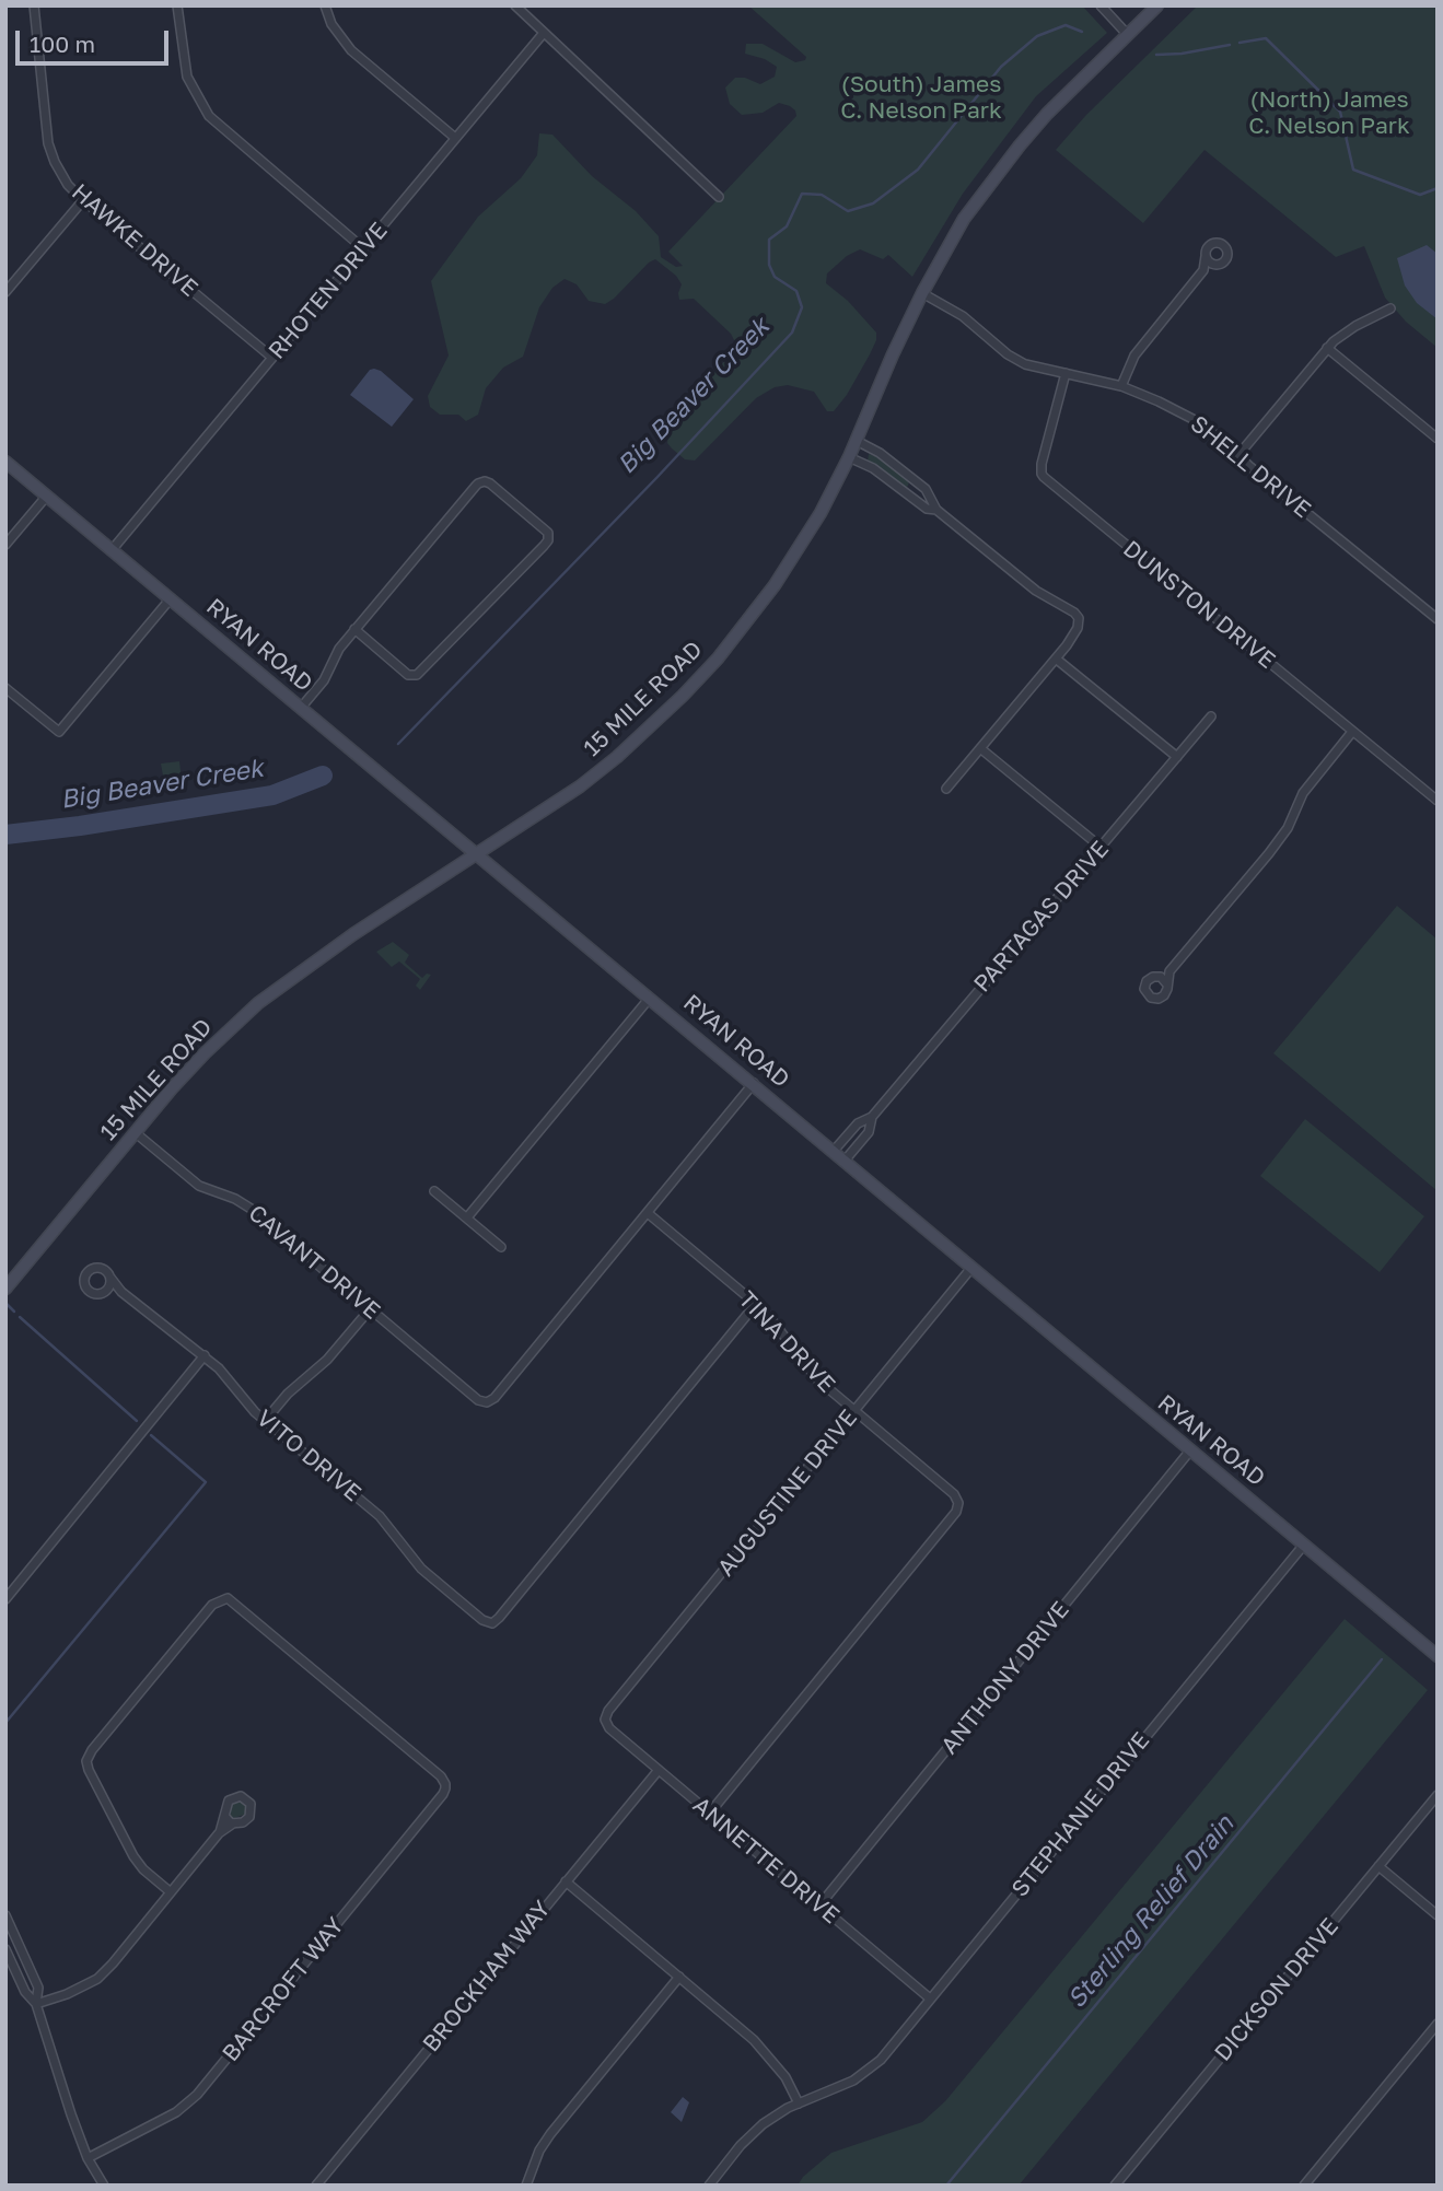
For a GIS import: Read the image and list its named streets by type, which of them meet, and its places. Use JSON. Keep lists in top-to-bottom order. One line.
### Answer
{"streets":{"main road":["RYAN ROAD","15 MILE ROAD"],"street":["HAWKE DRIVE","RHOTEN DRIVE","SHELL DRIVE","DUNSTON DRIVE","PARTAGAS DRIVE","CAVANT DRIVE","TINA DRIVE","VITO DRIVE","AUGUSTINE DRIVE","ANTHONY DRIVE","STEPHANIE DRIVE","ANNETTE DRIVE","BROCKHAM WAY","BARCROFT WAY","DICKSON DRIVE"]},"crossings":[["HAWKE DRIVE","RHOTEN DRIVE"],["RHOTEN DRIVE","RYAN ROAD"],["SHELL DRIVE","DUNSTON DRIVE"],["SHELL DRIVE","15 MILE ROAD"],["RYAN ROAD","15 MILE ROAD"],["RYAN ROAD","AUGUSTINE DRIVE"],["RYAN ROAD","ANTHONY DRIVE"],["RYAN ROAD","STEPHANIE DRIVE"],["15 MILE ROAD","CAVANT DRIVE"],["CAVANT DRIVE","TINA DRIVE"],["TINA DRIVE","VITO DRIVE"],["TINA DRIVE","AUGUSTINE DRIVE"],["TINA DRIVE","ANNETTE DRIVE"],["AUGUSTINE DRIVE","ANNETTE DRIVE"],["ANTHONY DRIVE","ANNETTE DRIVE"],["STEPHANIE DRIVE","ANNETTE DRIVE"],["ANNETTE DRIVE","BROCKHAM WAY"]],"water":["Big Beaver Creek","Sterling Relief Drain"],"parks":["(South) James C. Nelson Park","(North) James C. Nelson Park"],"scale_bar":"100 m"}
